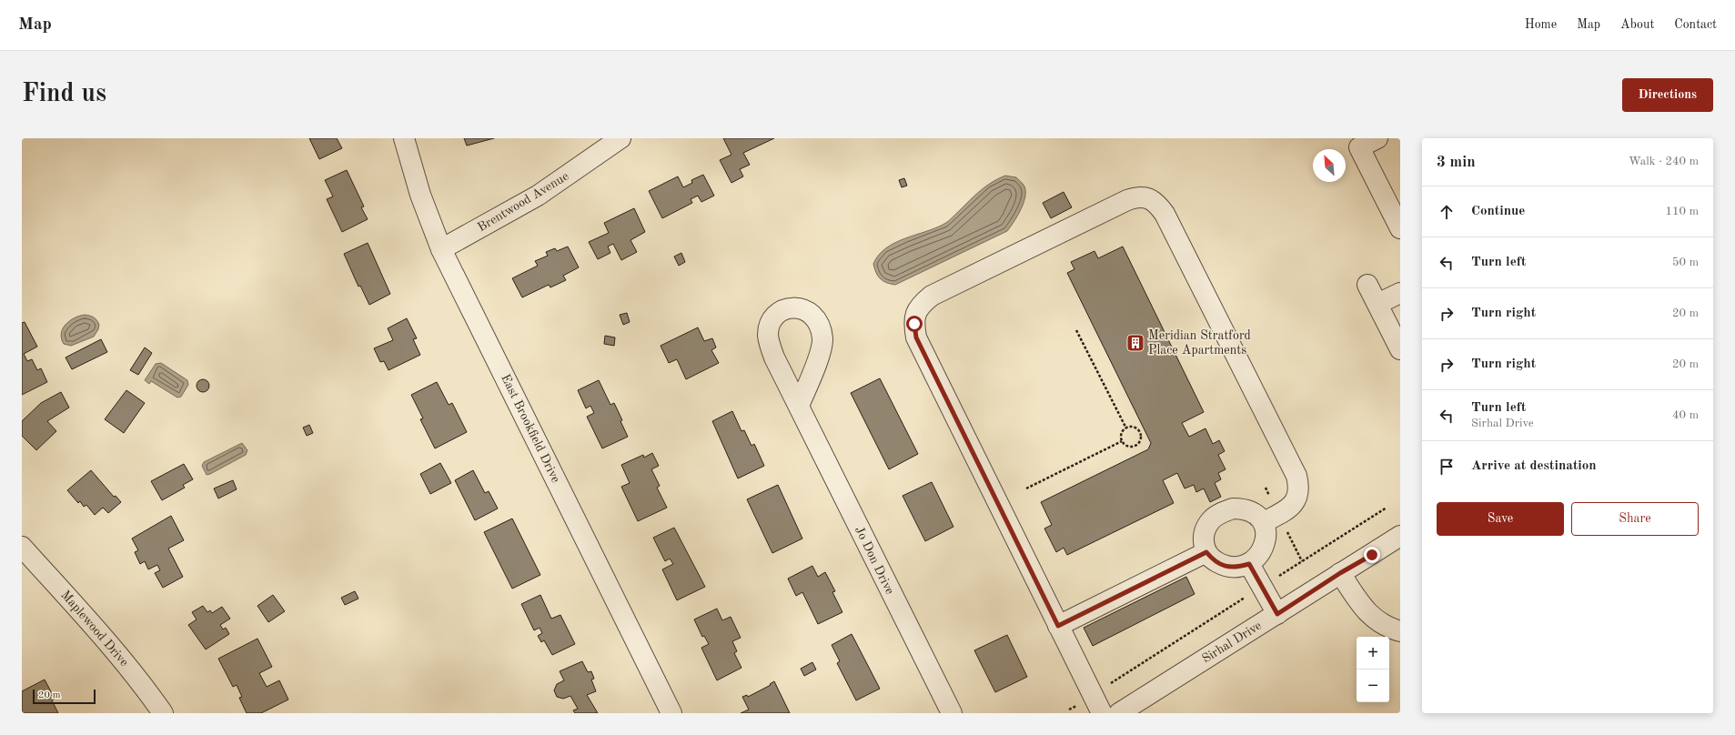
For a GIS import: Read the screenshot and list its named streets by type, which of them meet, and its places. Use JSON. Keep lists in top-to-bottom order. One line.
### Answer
{"streets":{"street":["Brentwood Avenue","East Brookfield Drive","Jo Don Drive","Maplewood Drive","Sirhal Drive"]},"crossings":[["Brentwood Avenue","East Brookfield Drive"]],"places":{"building":["Meridian Stratford Place Apartments"]},"scale_bar":"20 m","north":"top left","page":{"header":"Map","nav":["Home","Map","About","Contact"],"buttons":["Directions",["Save","Share"]],"title":"Find us","heading":["3 min","Walk · 240 m"],"list":[["Continue","110 m"],["Turn left","50 m"],["Turn right","20 m"],["Turn right","20 m"],["Turn left","Sirhal Drive","40 m"],"Arrive at destination"],"map_buttons":["+","−"],"scale":"20 m"}}
